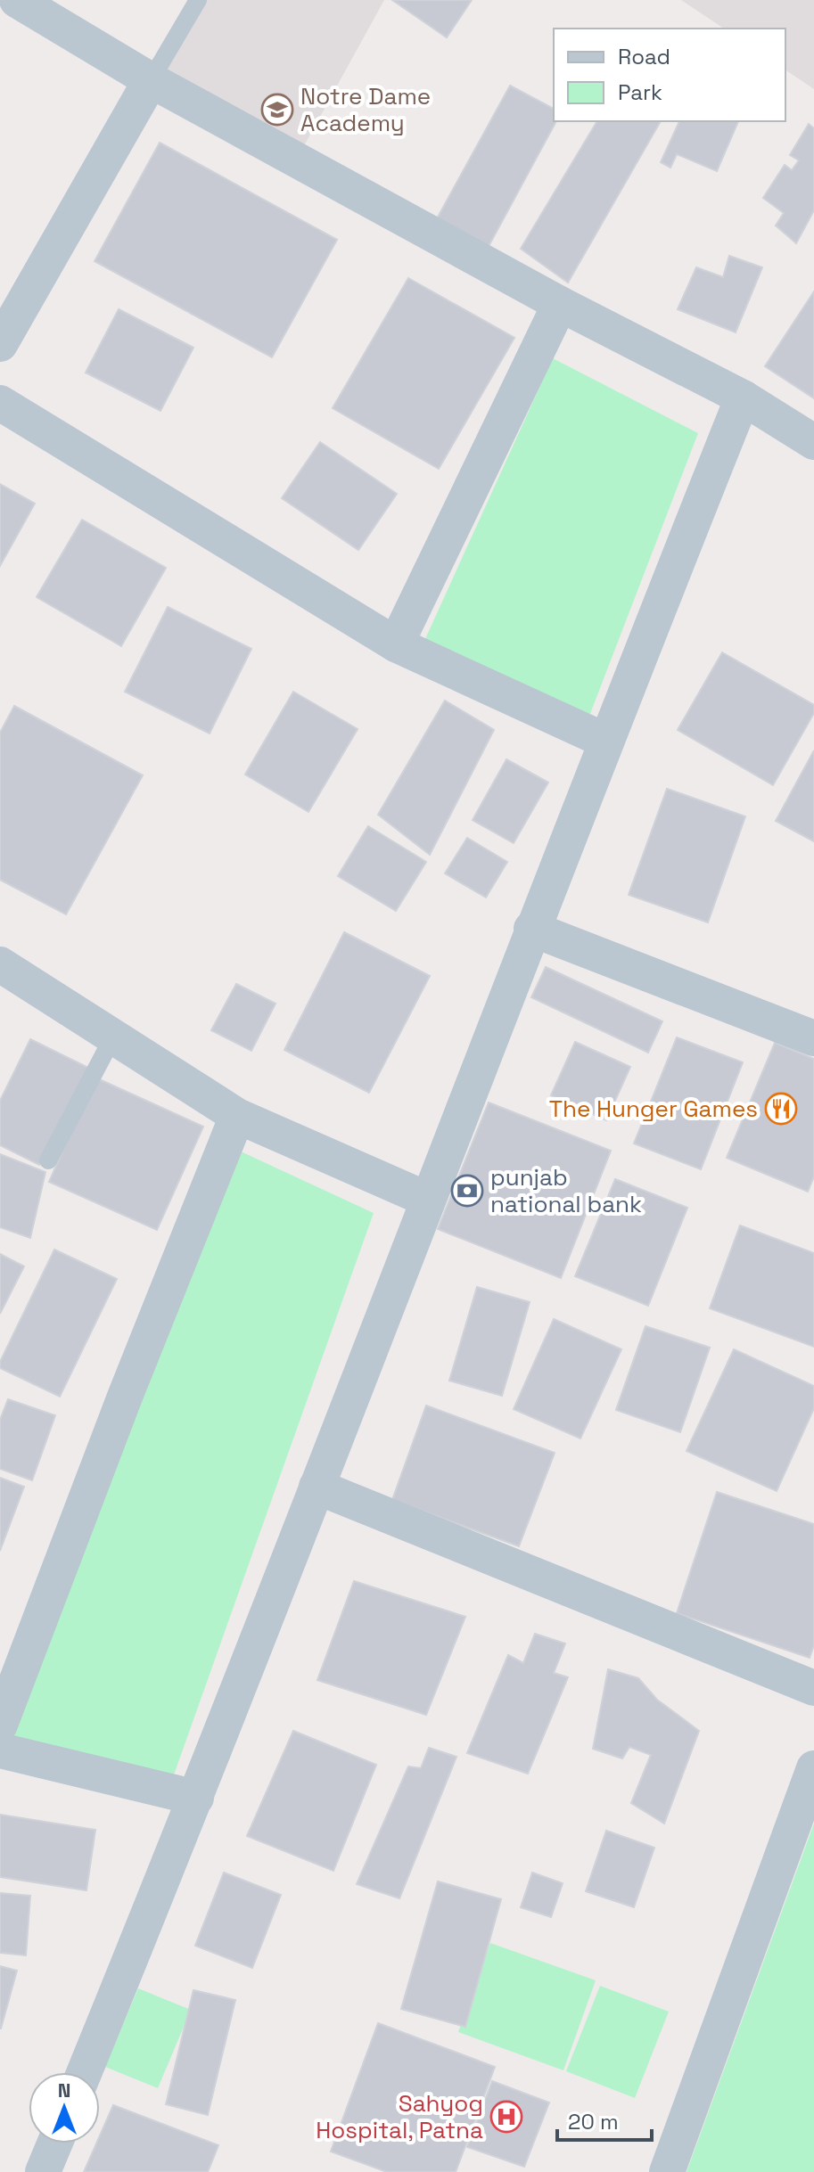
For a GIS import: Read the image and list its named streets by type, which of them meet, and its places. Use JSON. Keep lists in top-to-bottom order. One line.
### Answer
{"places":{"school or university":["Notre Dame Academy"],"restaurant":["The Hunger Games"],"bank":["punjab national bank"],"hospital":["Sahyog Hospital, Patna"]},"legend":["Road","Park"],"scale_bar":"20 m","north":"top"}
